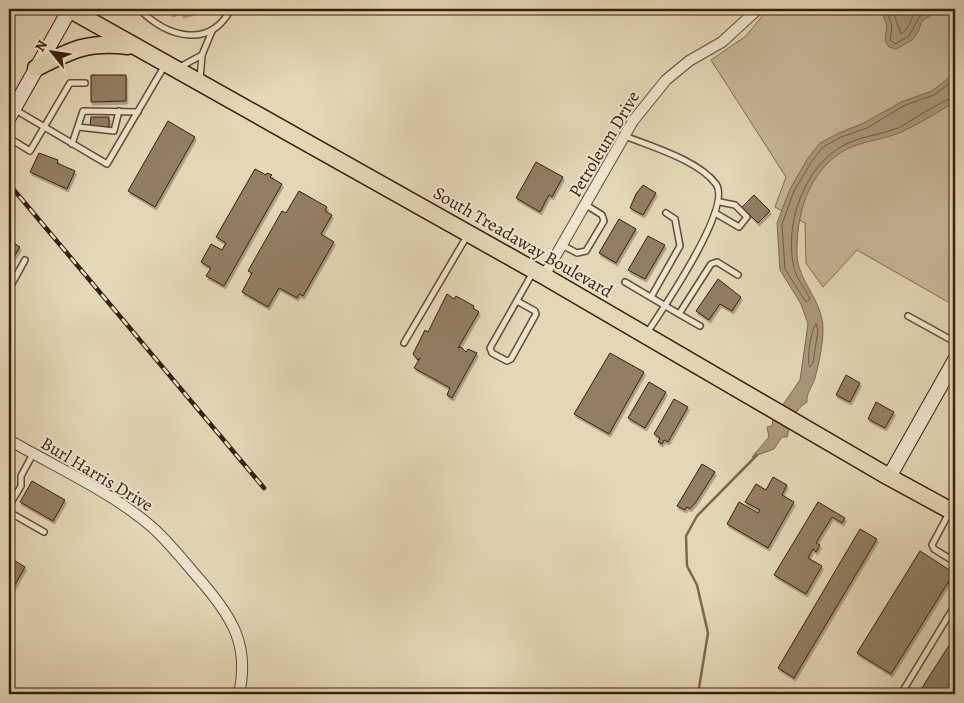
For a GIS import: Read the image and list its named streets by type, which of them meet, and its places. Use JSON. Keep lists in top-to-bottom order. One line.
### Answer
{"streets":{"main road":["South Treadaway Boulevard"],"street":["Petroleum Drive","Burl Harris Drive"]},"crossings":[["Petroleum Drive","South Treadaway Boulevard"]],"north":"top left"}
